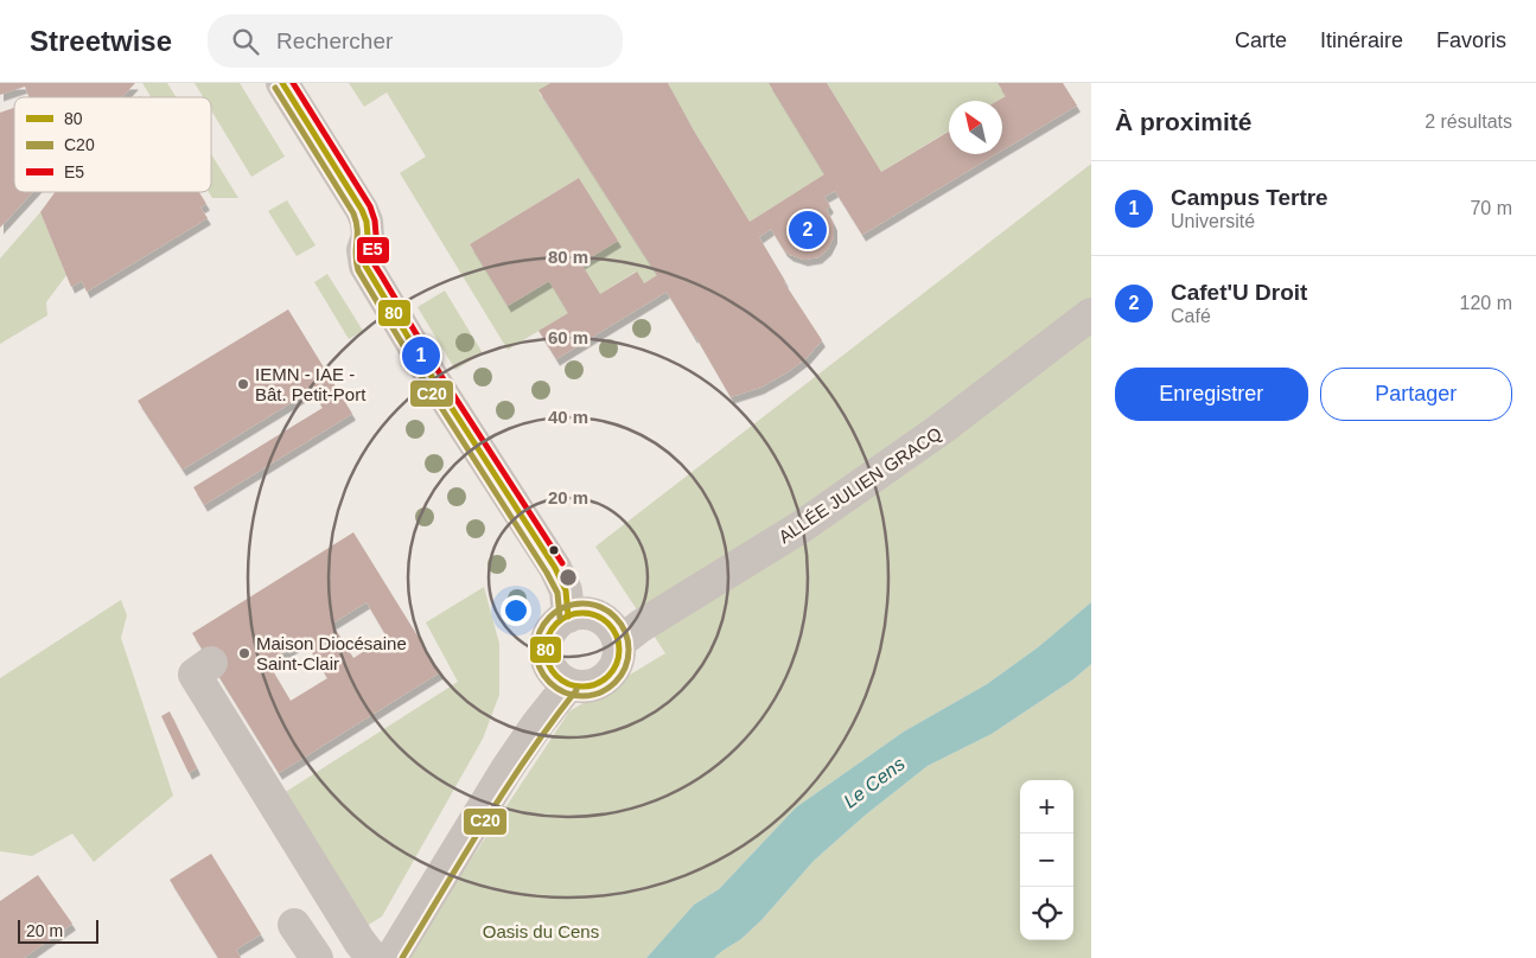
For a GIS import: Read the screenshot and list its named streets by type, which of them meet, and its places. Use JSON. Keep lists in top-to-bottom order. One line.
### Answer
{"streets":{"street":["ALLÉE JULIEN GRACQ"]},"water":["Le Cens"],"parks":["Oasis du Cens"],"places":["IEMN - IAE - Bât. Petit-Port","Maison Diocésaine Saint-Clair"],"lines":["transit line 80","transit line E5","transit line C20"],"legend":["80","C20","E5"],"scale_bar":"20 m","north":"top left","page":{"header":"Streetwise","search":"Rechercher","nav":["Carte","Itinéraire","Favoris"],"heading":["À proximité","2 résultats"],"list":[{"mark":"1","name":"Campus Tertre","note":"Université","value":"70 m"},{"mark":"2","name":"Cafet'U Droit","note":"Café","value":"120 m"}],"pins":["2","1"],"buttons":["Enregistrer","Partager"],"map_buttons":["+","−"],"scale":"20 m"},"rings":["80 m","60 m","40 m","20 m"]}
